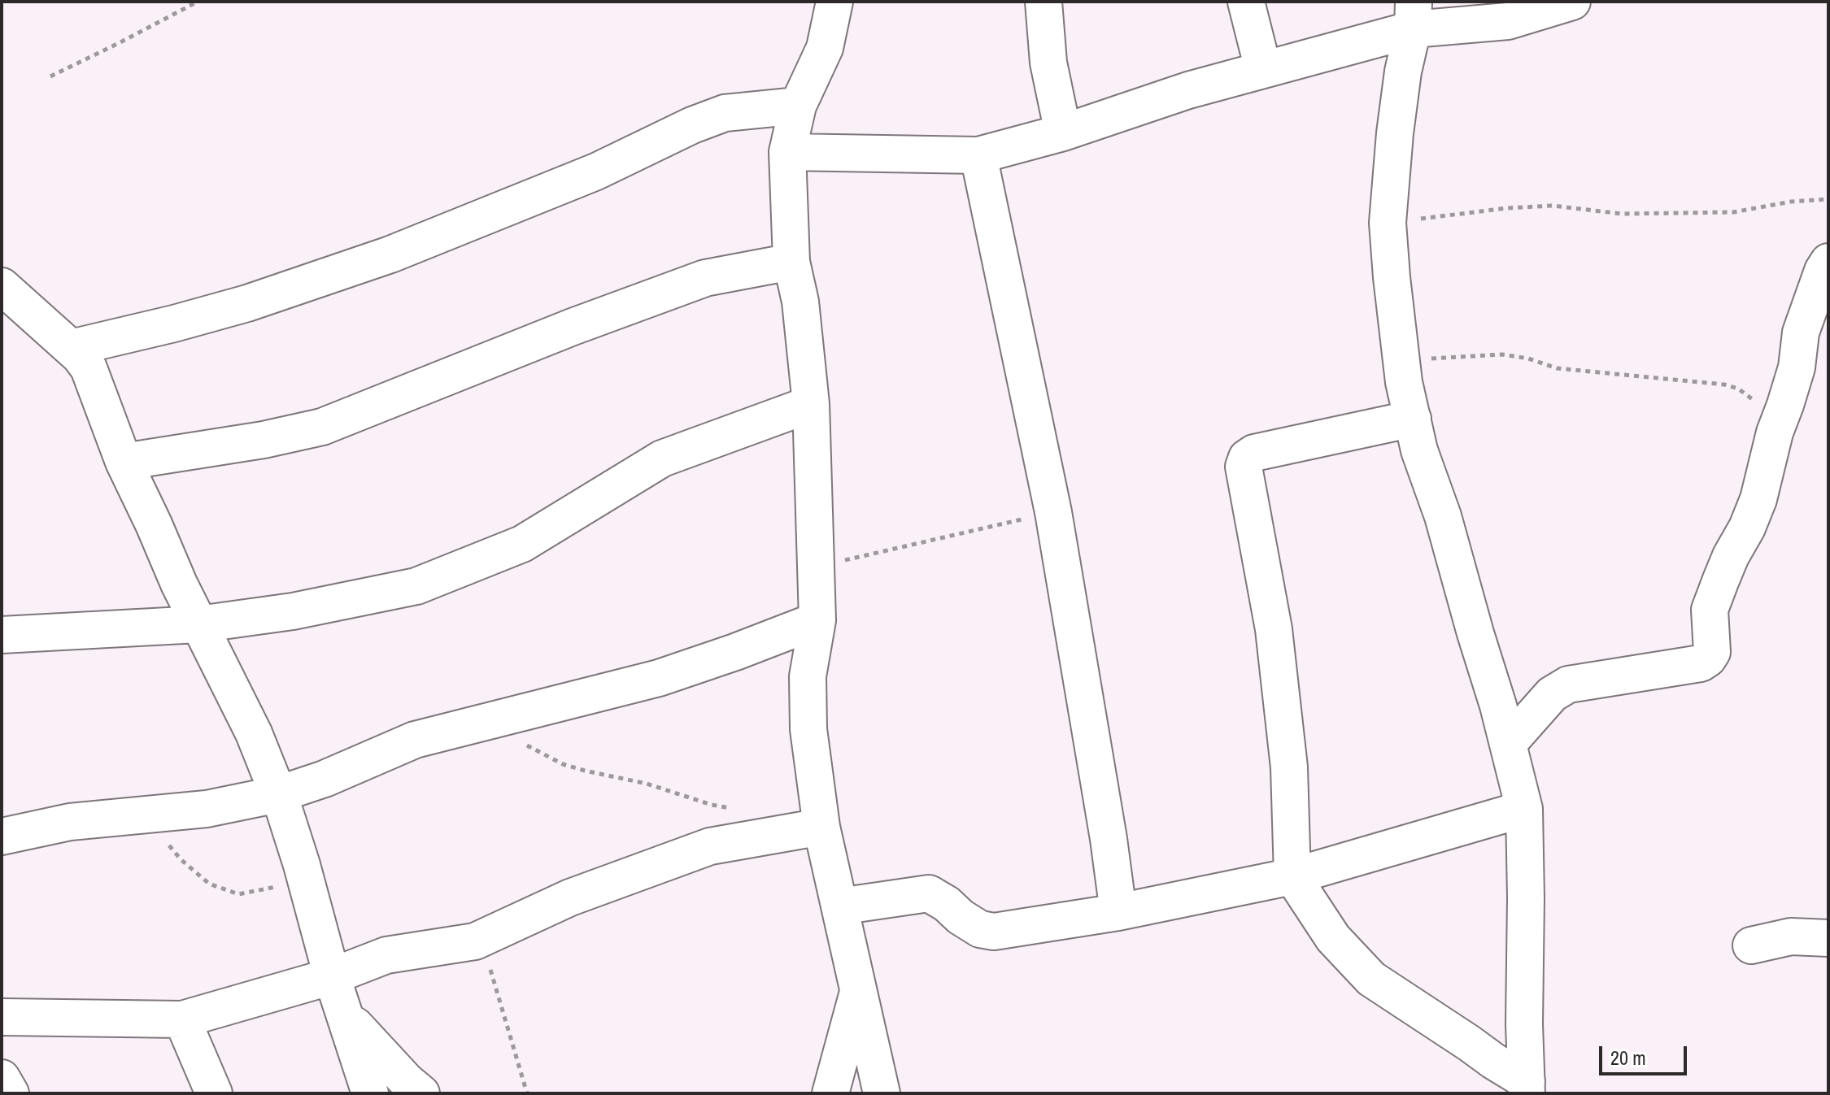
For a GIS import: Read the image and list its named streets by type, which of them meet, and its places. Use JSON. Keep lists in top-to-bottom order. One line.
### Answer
{"scale_bar":"20 m"}
